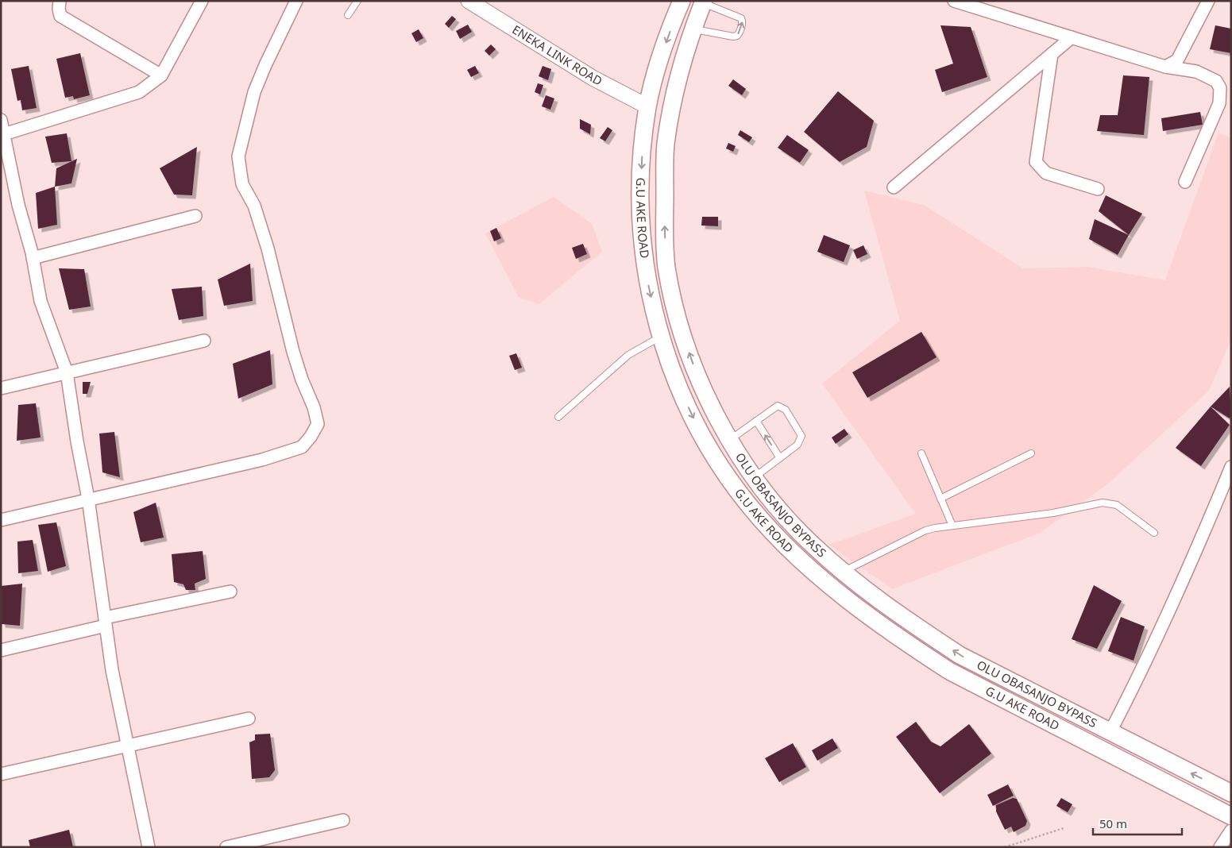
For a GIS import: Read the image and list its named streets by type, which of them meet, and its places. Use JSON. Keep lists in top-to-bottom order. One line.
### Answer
{"streets":{"main road":["G.U AKE ROAD","OLU OBASANJO BYPASS"],"street":["ENEKA LINK ROAD"]},"crossings":[["ENEKA LINK ROAD","G.U AKE ROAD"]],"one_way":["G.U AKE ROAD","OLU OBASANJO BYPASS"],"scale_bar":"50 m"}
